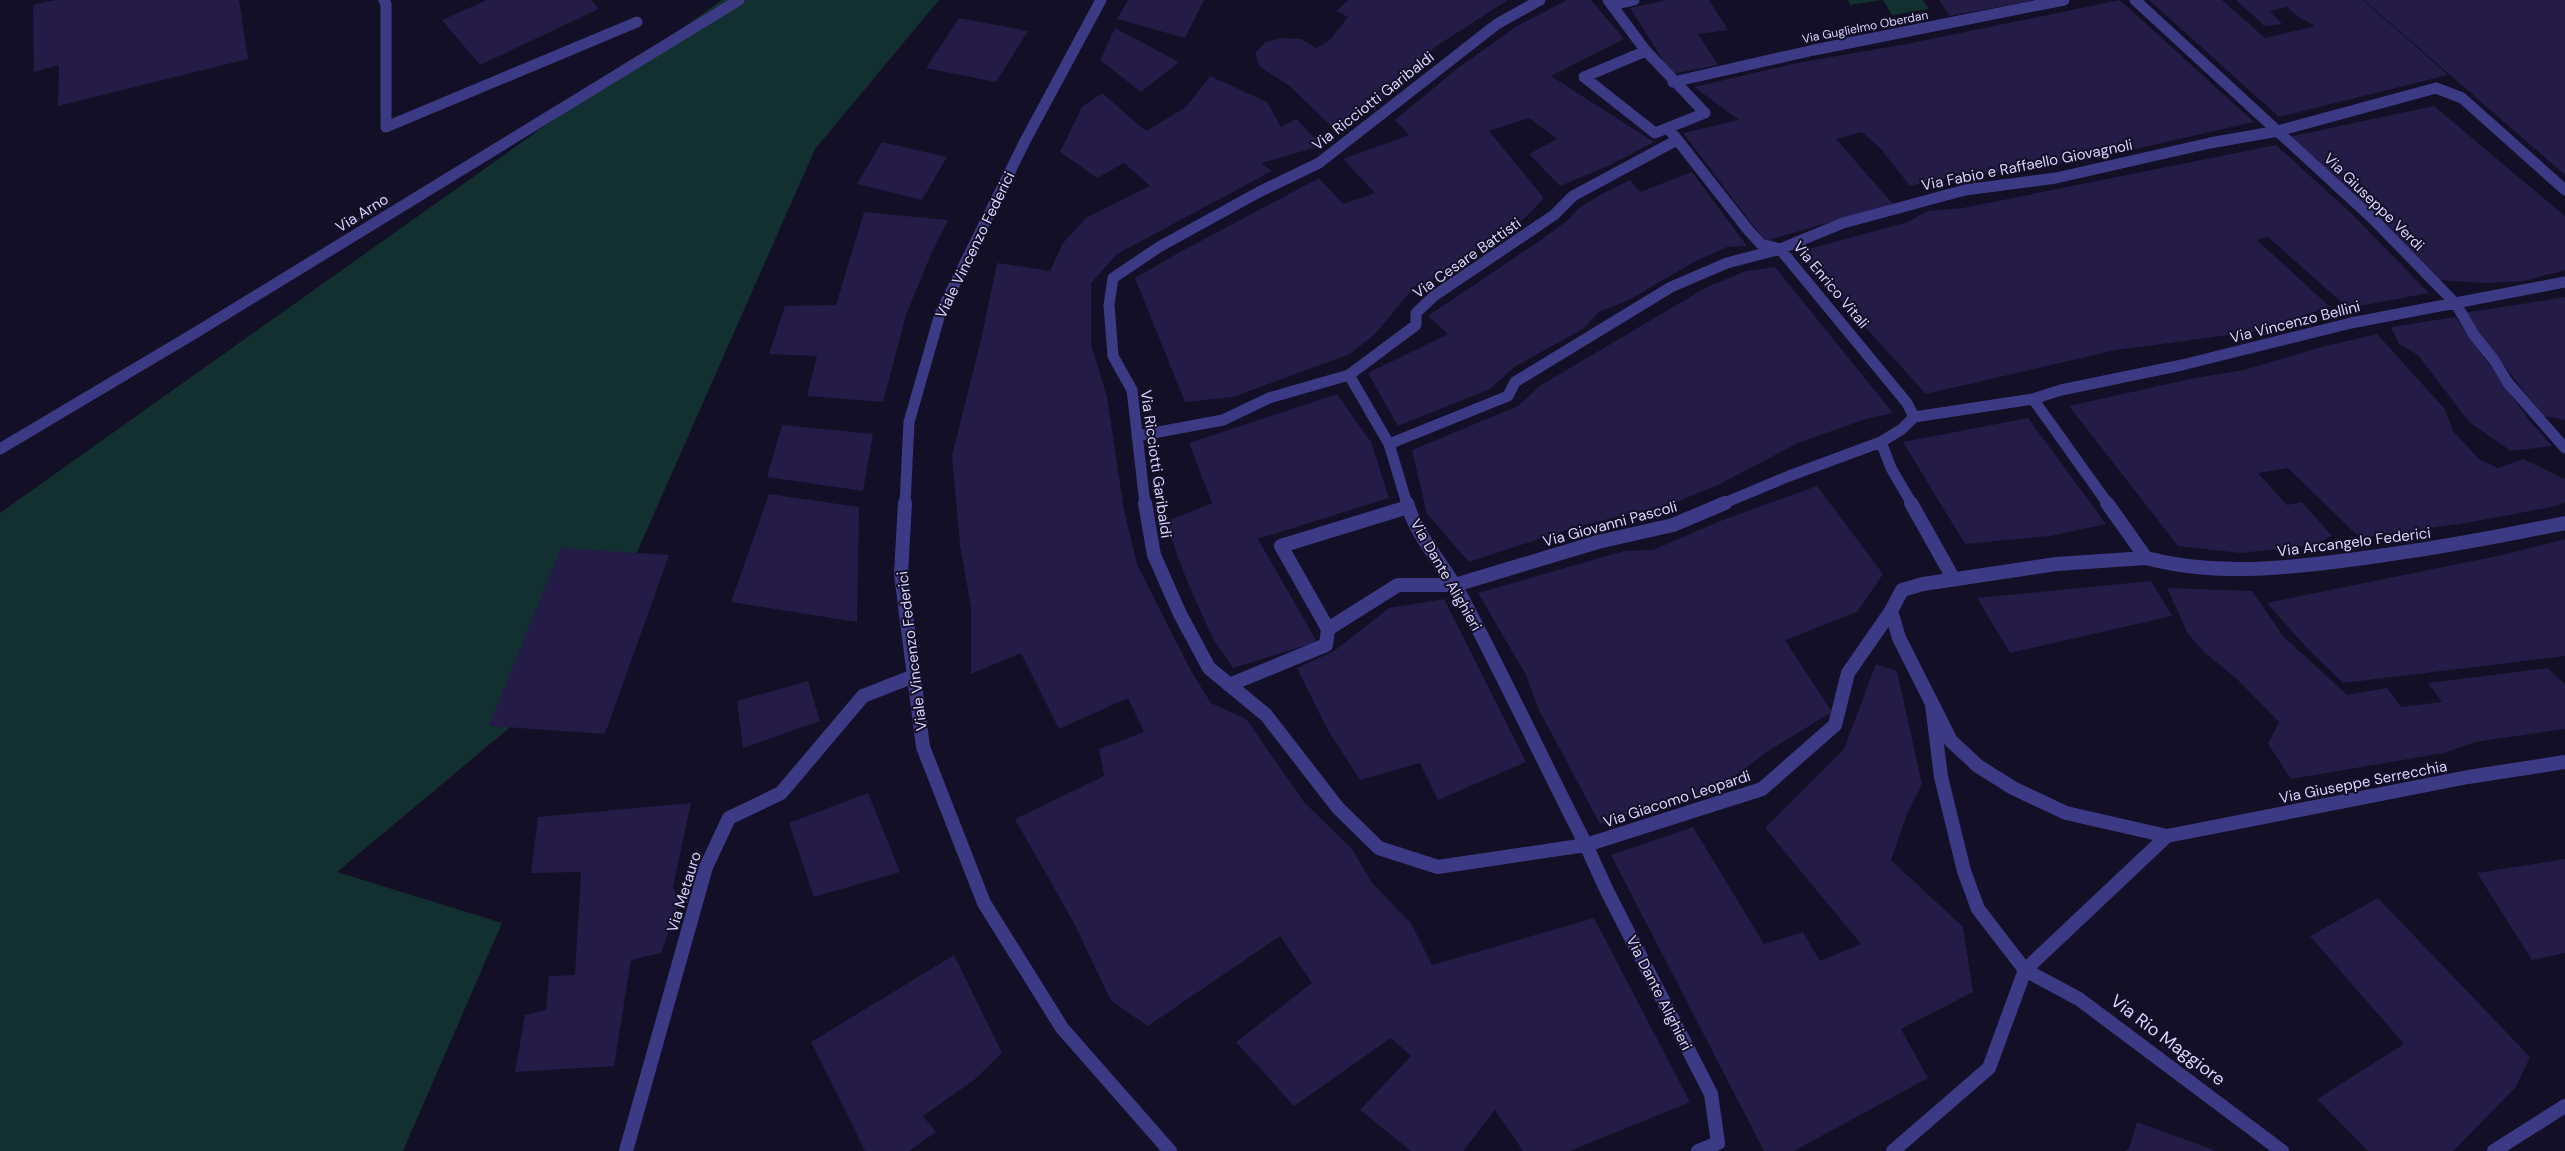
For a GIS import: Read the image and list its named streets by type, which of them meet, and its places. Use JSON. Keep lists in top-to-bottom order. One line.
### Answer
{"streets":{"street":["Via Guglielmo Oberdan","Via Ricciotti Garibaldi","Via Fabio e Raffaello Giovagnoli","Via Giuseppe Verdi","Via Arno","Viale Vincenzo Federici","Via Cesare Battisti","Via Enrico Vitali","Via Vincenzo Bellini","Via Giovanni Pascoli","Via Arcangelo Federici","Via Dante Alighieri","Via Giuseppe Serrecchia","Via Giacomo Leopardi","Via Metauro","Via Rio Maggiore"]},"crossings":[["Via Ricciotti Garibaldi","Via Cesare Battisti"],["Via Ricciotti Garibaldi","Via Giacomo Leopardi"],["Via Fabio e Raffaello Giovagnoli","Via Giuseppe Verdi"],["Via Fabio e Raffaello Giovagnoli","Via Enrico Vitali"],["Via Fabio e Raffaello Giovagnoli","Via Dante Alighieri"],["Via Giuseppe Verdi","Via Vincenzo Bellini"],["Viale Vincenzo Federici","Via Metauro"],["Via Cesare Battisti","Via Enrico Vitali"],["Via Cesare Battisti","Via Dante Alighieri"],["Via Enrico Vitali","Via Vincenzo Bellini"],["Via Enrico Vitali","Via Giovanni Pascoli"],["Via Vincenzo Bellini","Via Giovanni Pascoli"],["Via Giovanni Pascoli","Via Dante Alighieri"],["Via Dante Alighieri","Via Giacomo Leopardi"]]}
